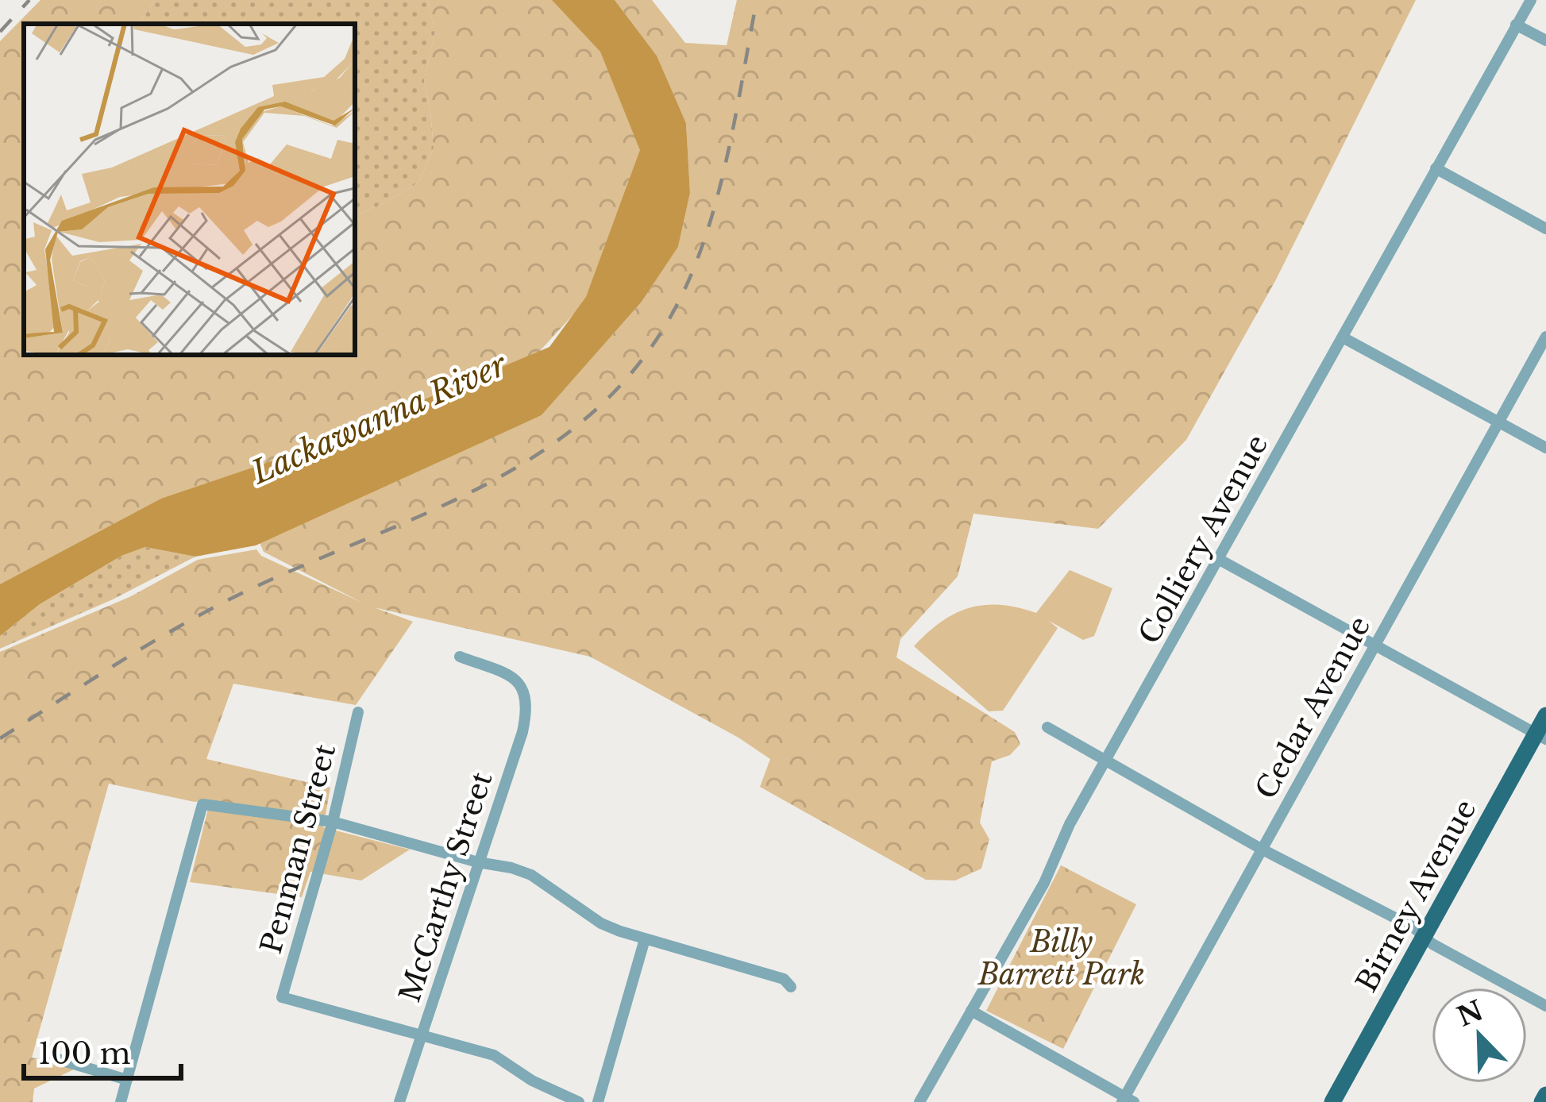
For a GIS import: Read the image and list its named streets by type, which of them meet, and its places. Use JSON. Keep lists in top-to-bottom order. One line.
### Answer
{"streets":{"main road":["Birney Avenue"],"street":["Colliery Avenue","Cedar Avenue","Penman Street","McCarthy Street"]},"crossings":[["Penman Street","McCarthy Street"]],"water":["Lackawanna River"],"parks":["Billy Barrett Park"],"scale_bar":"100 m","north":"top left"}
